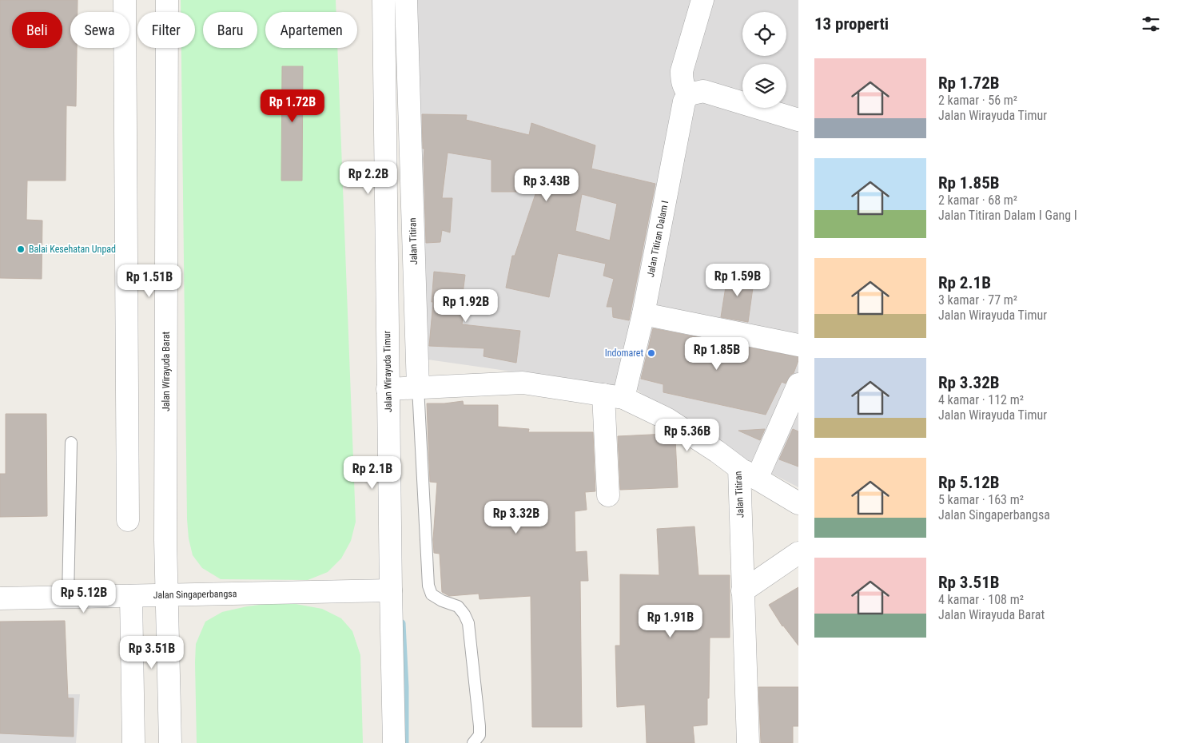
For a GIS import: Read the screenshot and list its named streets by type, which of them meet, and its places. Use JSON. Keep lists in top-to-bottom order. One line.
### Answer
{"streets":{"street":["Jalan Titiran Dalam I","Jalan Titiran","Jalan Wirayuda Barat","Jalan Wirayuda Timur","Jalan Singaperbangsa"]},"crossings":[["Jalan Titiran Dalam I","Jalan Titiran"],["Jalan Titiran","Jalan Wirayuda Timur"],["Jalan Wirayuda Barat","Jalan Singaperbangsa"],["Jalan Wirayuda Timur","Jalan Singaperbangsa"]],"places":["Balai Kesehatan Unpad","Indomaret"],"page":{"heading":"13 properti","chip":["Beli","Sewa","Filter","Baru","Apartemen"],"list":[{"name":"Rp 1.72B","note":"2 kamar · 56 m² · Jalan Wirayuda Timur"},{"name":"Rp 1.85B","note":"2 kamar · 68 m² · Jalan Titiran Dalam I Gang I"},{"name":"Rp 2.1B","note":"3 kamar · 77 m² · Jalan Wirayuda Timur"},{"name":"Rp 3.32B","note":"4 kamar · 112 m² · Jalan Wirayuda Timur"},{"name":"Rp 5.12B","note":"5 kamar · 163 m² · Jalan Singaperbangsa"},{"name":"Rp 3.51B","note":"4 kamar · 108 m² · Jalan Wirayuda Barat"}],"price":["Rp 1.72B","Rp 2.2B","Rp 3.43B","Rp 1.59B","Rp 1.51B","Rp 1.92B","Rp 1.85B","Rp 5.36B","Rp 2.1B","Rp 3.32B","Rp 5.12B","Rp 1.91B","Rp 3.51B"]}}
